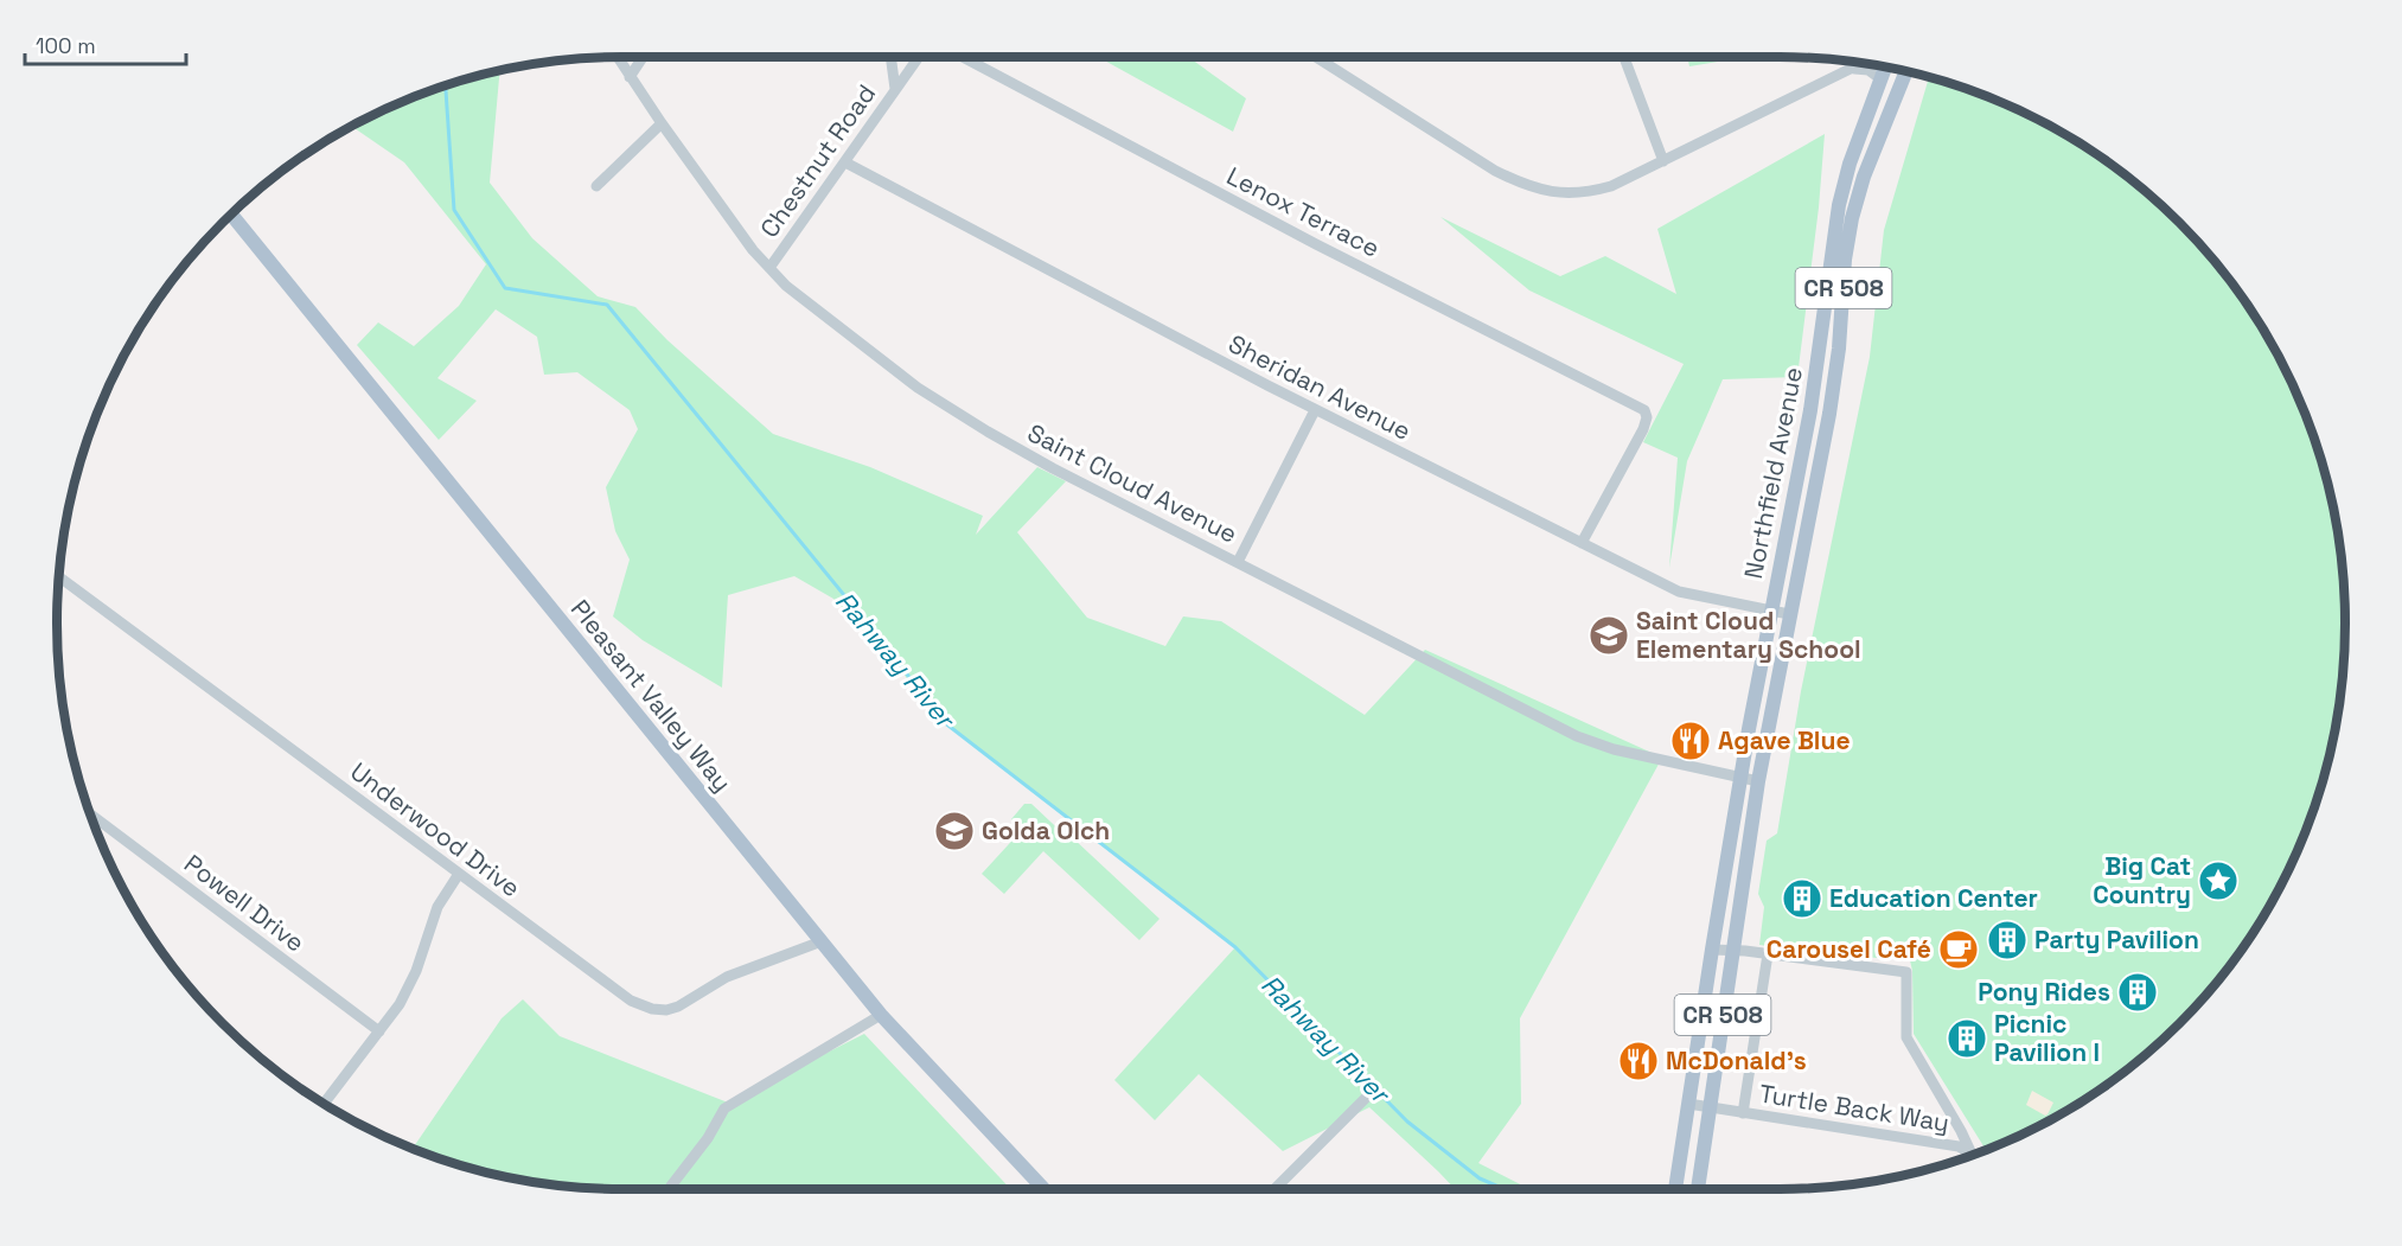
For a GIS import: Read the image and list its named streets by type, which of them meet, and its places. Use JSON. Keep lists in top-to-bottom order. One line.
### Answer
{"streets":{"main road":["CR 508","Northfield Avenue","Pleasant Valley Way"],"street":["Chestnut Road","Lenox Terrace","Sheridan Avenue","Saint Cloud Avenue","Underwood Drive","Powell Drive","Turtle Back Way"]},"crossings":[["Chestnut Road","Sheridan Avenue"],["Chestnut Road","Saint Cloud Avenue"],["Lenox Terrace","Sheridan Avenue"],["Sheridan Avenue","Northfield Avenue"],["Northfield Avenue","Saint Cloud Avenue"],["Northfield Avenue","Turtle Back Way"],["Pleasant Valley Way","Underwood Drive"]],"water":["Rahway River"],"places":{"school or university":["Saint Cloud Elementary School","Golda Olch"],"restaurant":["Agave Blue","McDonald's"],"place":["Big Cat Country"],"building":["Education Center","Party Pavilion","Pony Rides","Picnic Pavilion I"],"cafe":["Carousel Café"]},"scale_bar":"100 m"}
